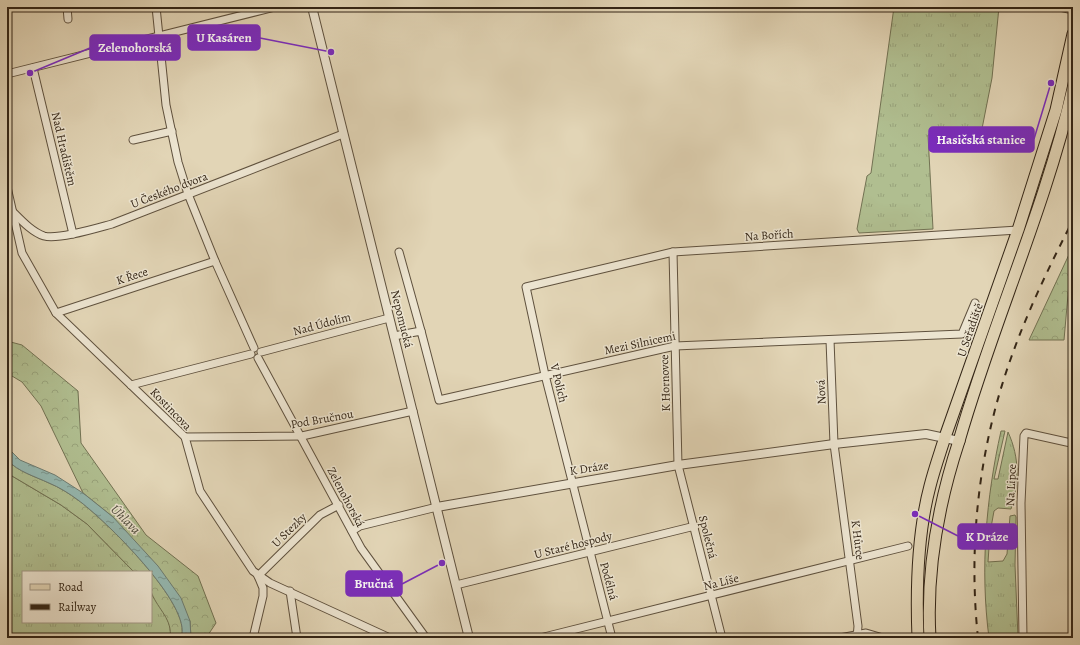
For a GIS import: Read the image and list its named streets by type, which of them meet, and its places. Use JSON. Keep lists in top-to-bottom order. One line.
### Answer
{"streets":{"main road":["U Seřadiště"],"street":["Nad Hradištěm","U Českého dvora","Na Bořích","K Řece","Nepomucká","Nad Údolím","Mezi Silnicemi","V Polích","K Hornovce","Nová","Kostincova","Pod Bručnou","K Dráze","Na Lipce","Zelenohorská","U Stezky","Společná","K Hůrce","U Staré hospody","Podélná","Na Líše"]},"crossings":[["Nad Hradištěm","U Českého dvora"],["U Českého dvora","Nepomucká"],["U Českého dvora","Kostincova"],["Na Bořích","U Seřadiště"],["Na Bořích","V Polích"],["Na Bořích","K Hornovce"],["K Řece","Kostincova"],["Nepomucká","Nad Údolím"],["Nepomucká","Pod Bručnou"],["Nepomucká","K Dráze"],["Nepomucká","U Staré hospody"],["Nad Údolím","Zelenohorská"],["U Seřadiště","K Dráze"],["Mezi Silnicemi","V Polích"],["Mezi Silnicemi","K Hornovce"],["Mezi Silnicemi","Nová"],["V Polích","K Dráze"],["V Polích","Podélná"],["K Hornovce","K Dráze"],["K Hornovce","Společná"],["Nová","K Dráze"],["Nová","K Hůrce"],["Kostincova","Pod Bručnou"],["Kostincova","U Stezky"],["Pod Bručnou","Zelenohorská"],["K Dráze","Společná"],["K Dráze","K Hůrce"],["K Dráze","Podélná"],["Zelenohorská","U Stezky"],["Společná","U Staré hospody"],["Společná","Na Líše"],["K Hůrce","Na Líše"],["U Staré hospody","Podélná"],["Podélná","Na Líše"]],"water":["Úhlava"],"places":["U Kasáren","Zelenohorská","Hasičská stanice","K Dráze","Bručná"],"legend":["Road","Railway"]}
